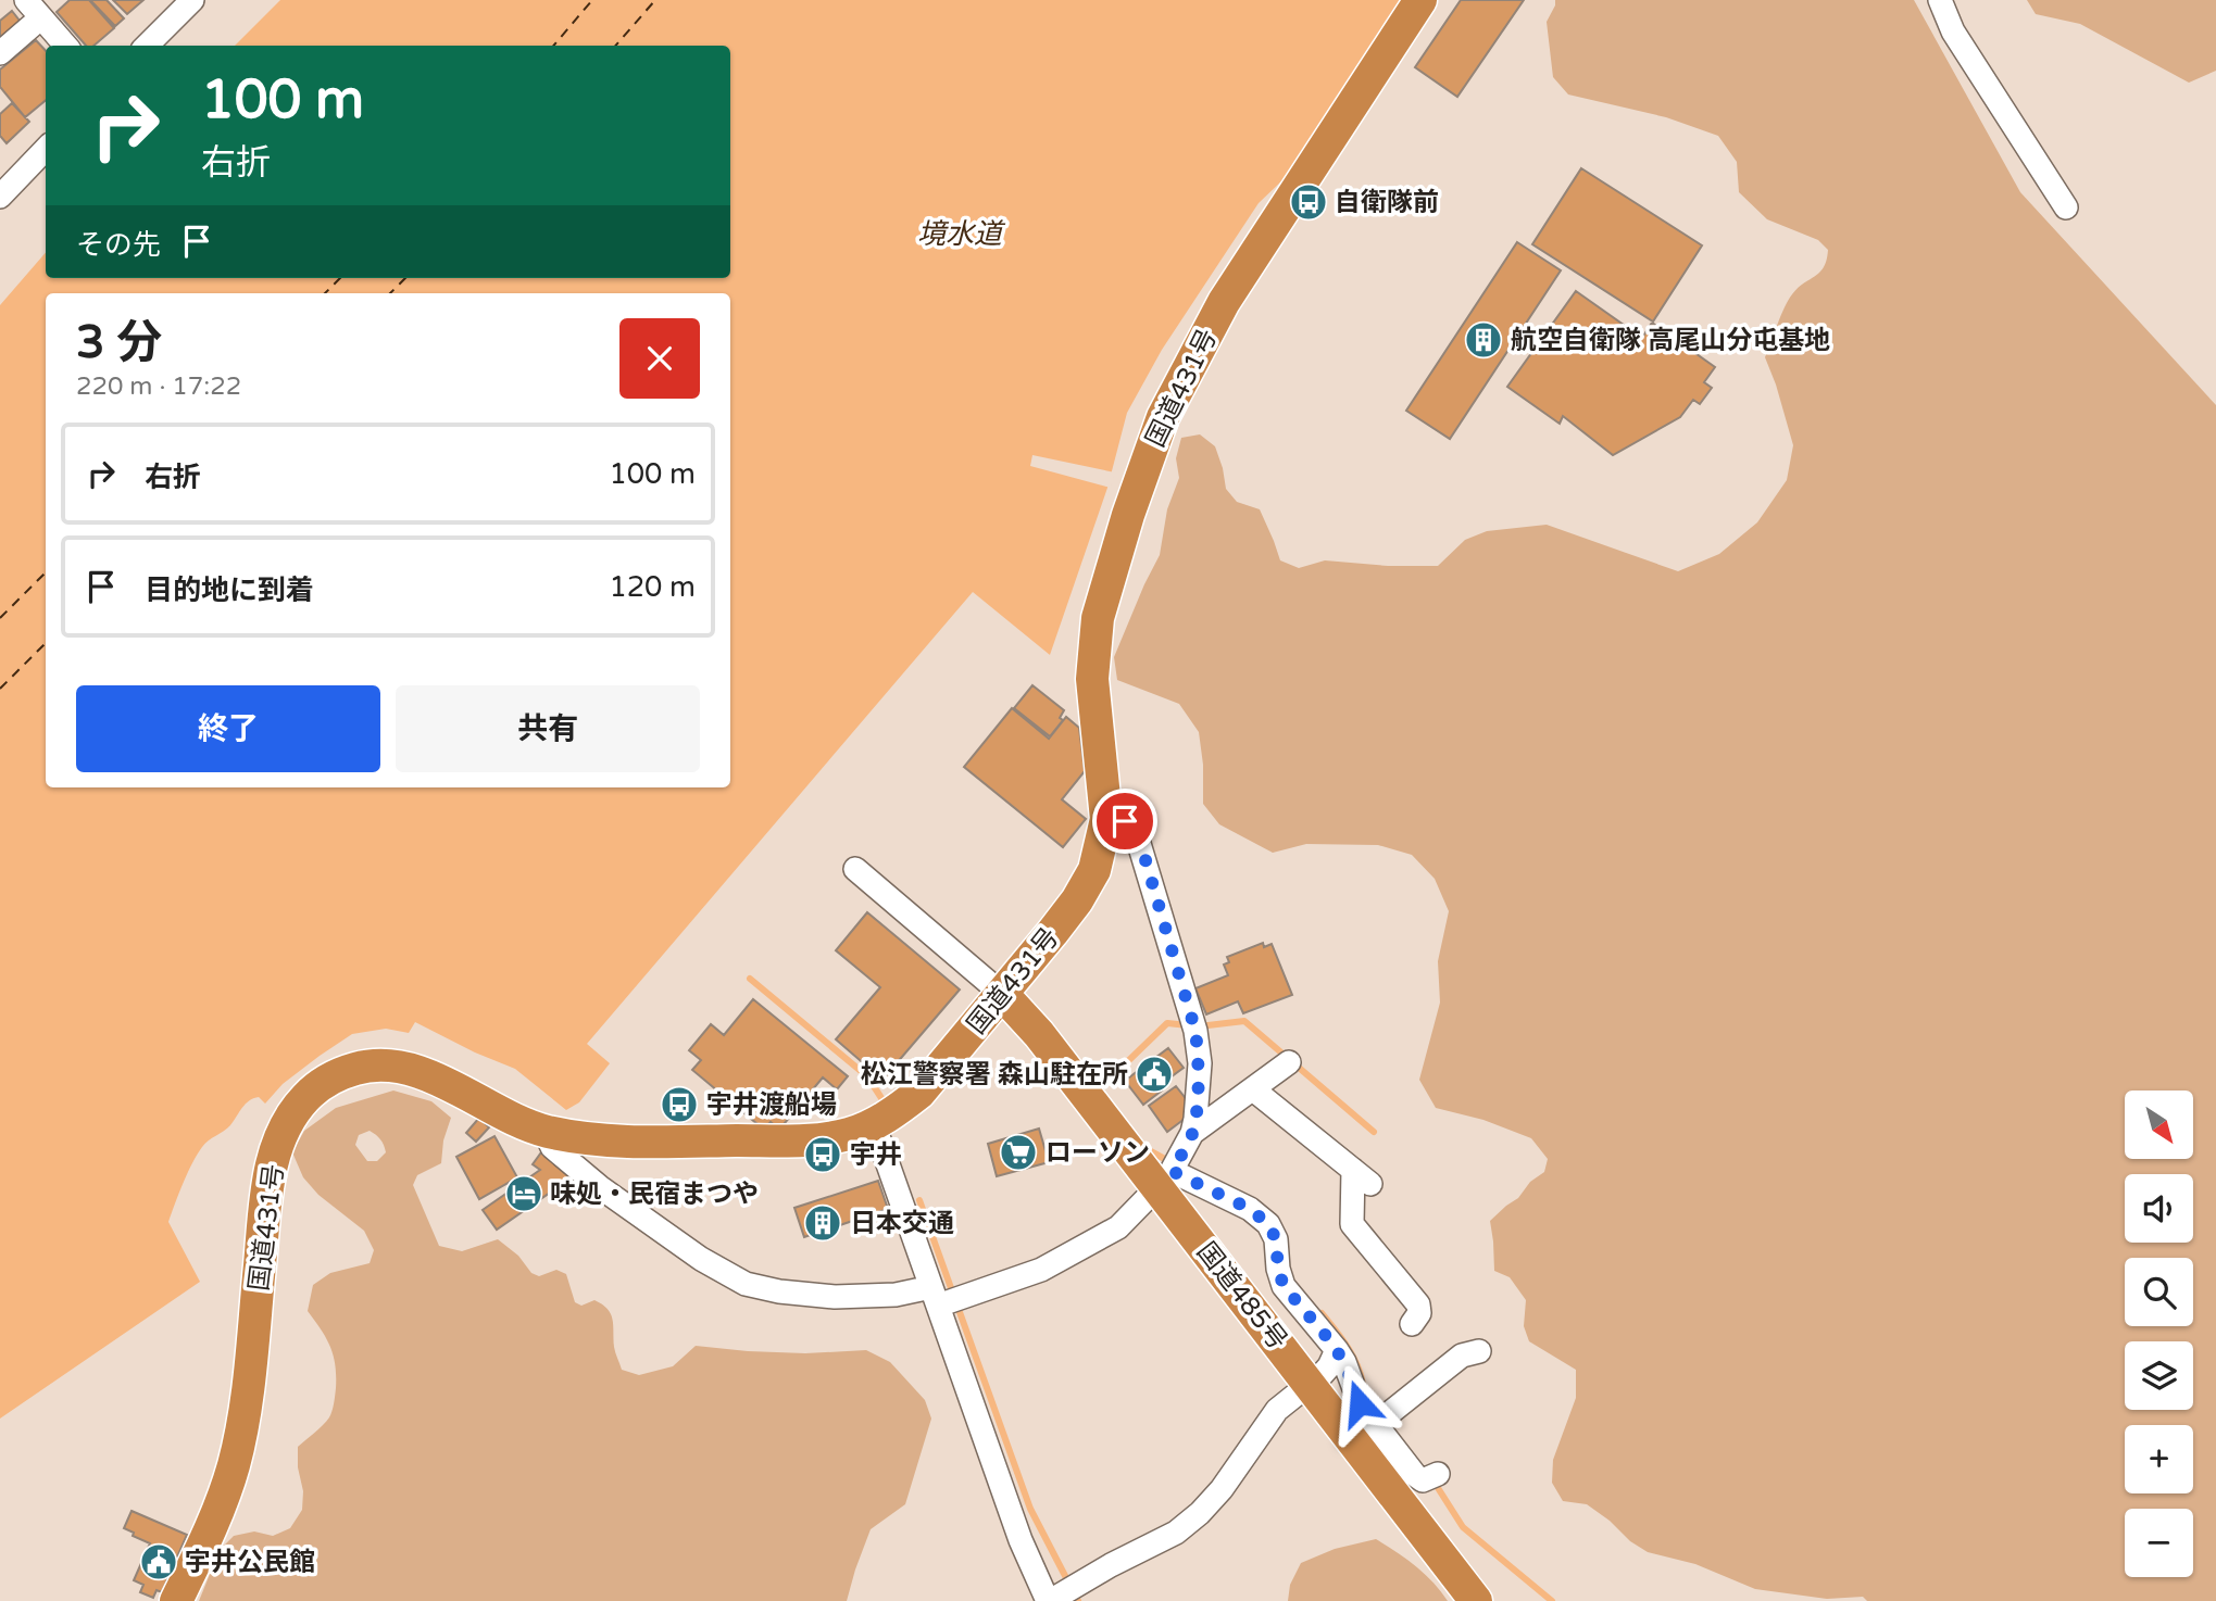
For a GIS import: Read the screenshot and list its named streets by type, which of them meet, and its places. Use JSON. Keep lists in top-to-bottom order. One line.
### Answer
{"streets":{"highway":["国道431号","国道485号"]},"crossings":[["国道431号","国道485号"]],"water":["境水道"],"places":{"bus stop":["自衛隊前","宇井渡船場","宇井"],"building":["航空自衛隊 高尾山分屯基地","日本交通"],"public building":["松江警察署 森山駐在所","宇井公民館"],"supermarket":["ローソン"],"hotel":["味処・民宿まつや"]},"north":"bottom right","page":{"turn":["100 m","右折"],"then":"その先","heading":["3 分","220 m · 17:22"],"list":[{"name":"右折","value":"100 m"},{"name":"目的地に到着","value":"120 m"}],"buttons":["終了","共有"],"map_buttons":["+","−"]}}
